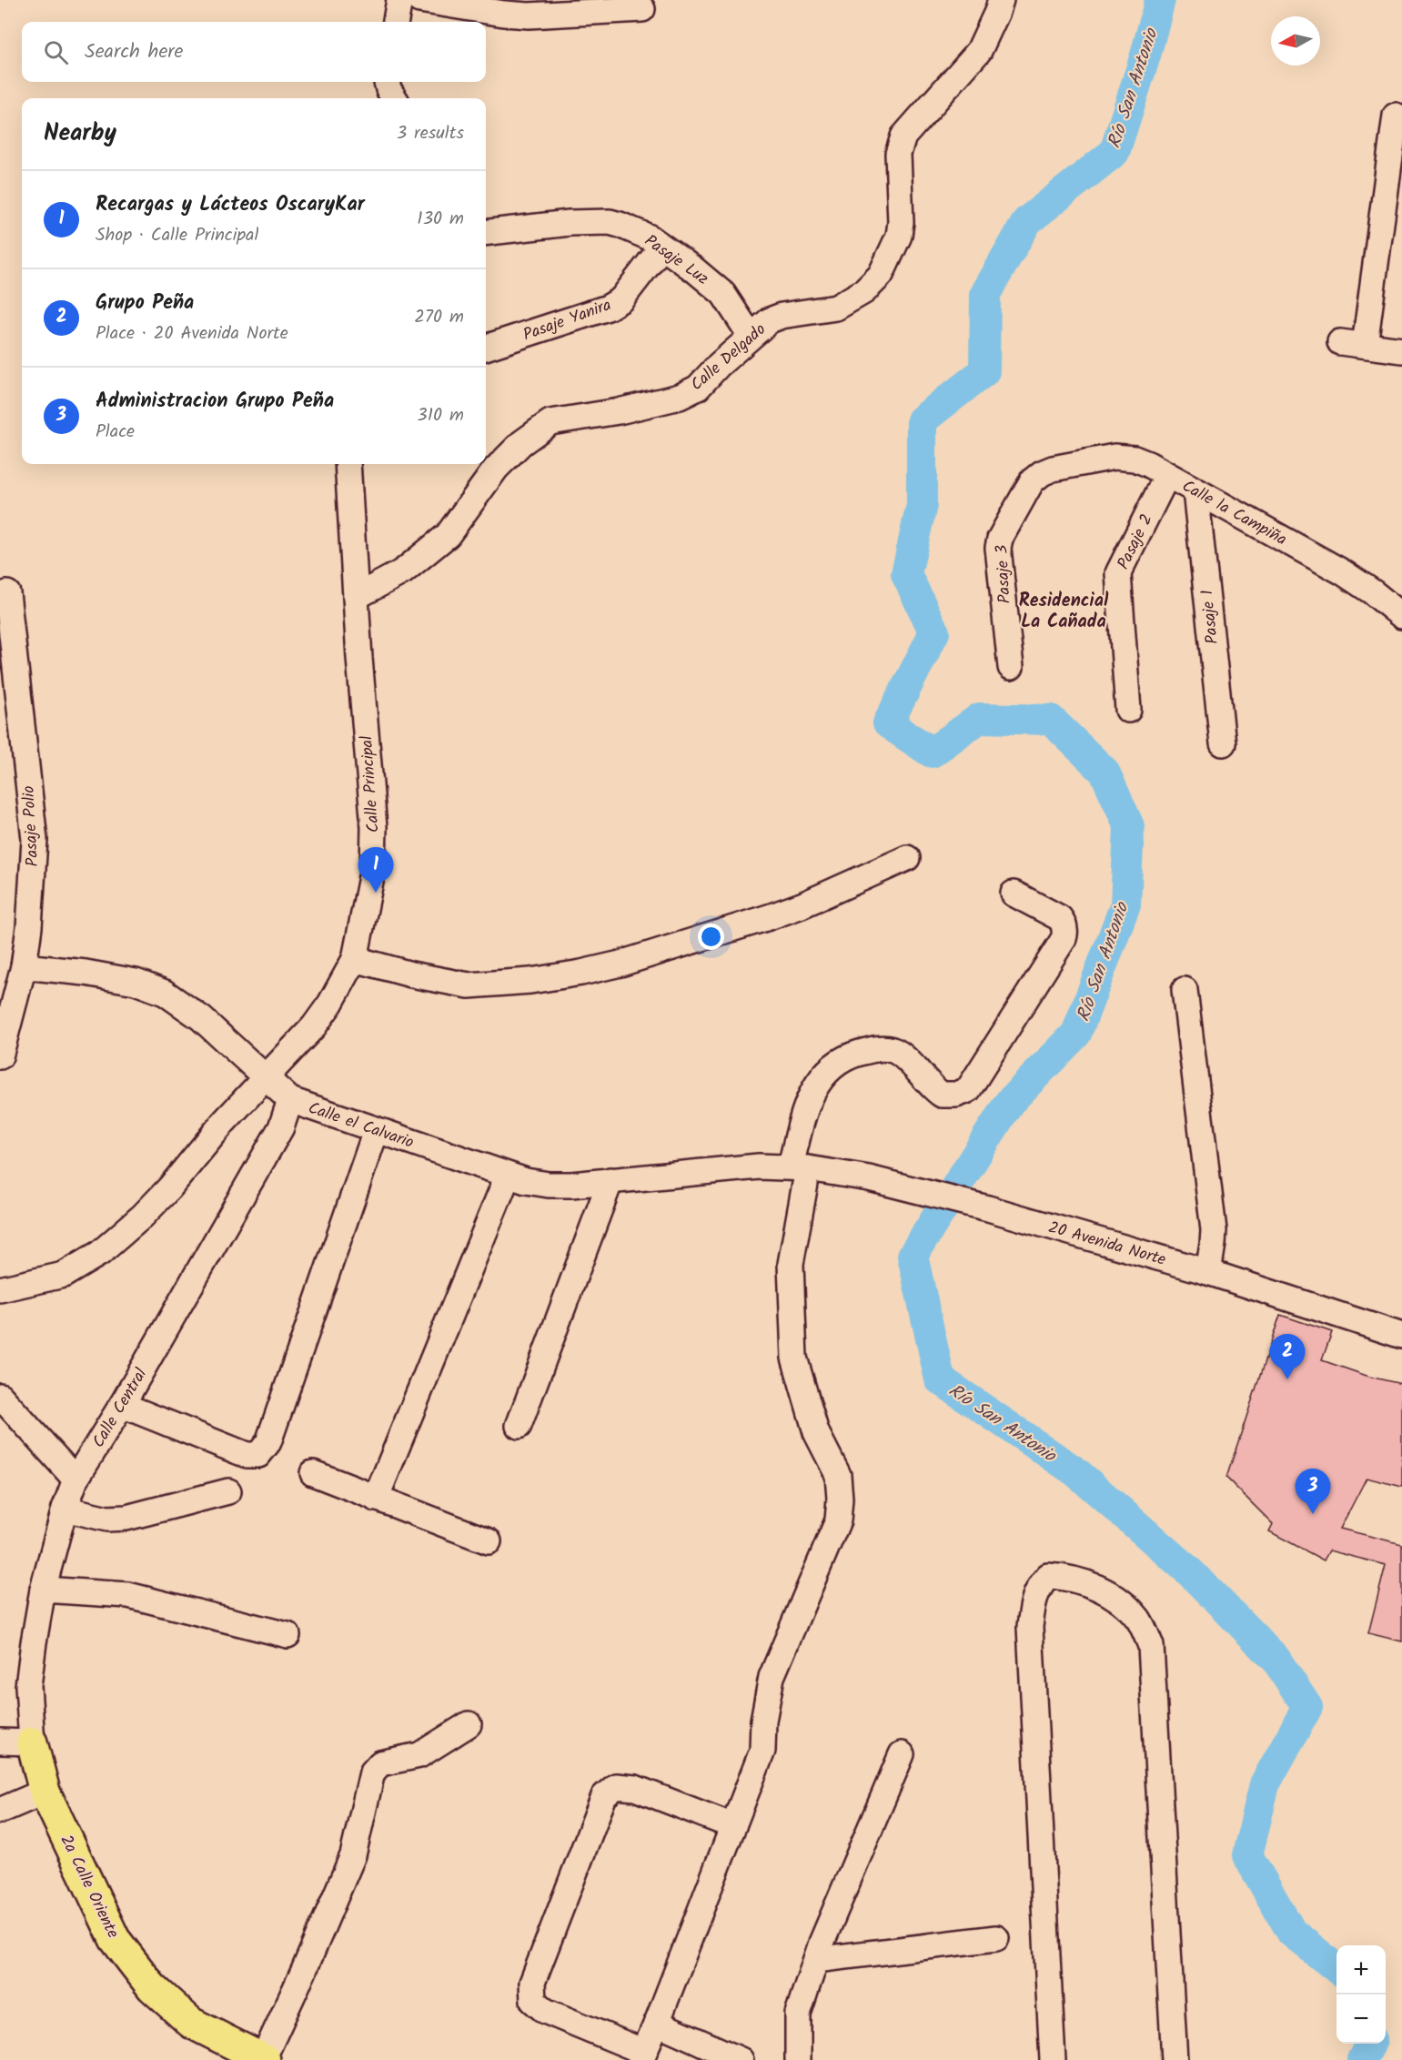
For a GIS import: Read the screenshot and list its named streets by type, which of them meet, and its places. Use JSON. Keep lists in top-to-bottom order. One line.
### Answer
{"streets":{"main road":["2a Calle Oriente"],"street":["Pasaje Luz","Pasaje Yanira","Calle Delgado","Calle la Campiña","Pasaje 2","Pasaje 3","Pasaje 1","Calle Principal","Pasaje Polio","Calle el Calvario","20 Avenida Norte","Calle Central"]},"crossings":[["Pasaje Luz","Pasaje Yanira"],["Pasaje Luz","Calle Delgado"],["Calle Delgado","Calle Principal"],["Calle la Campiña","Pasaje 2"],["Calle la Campiña","Pasaje 3"],["Calle la Campiña","Pasaje 1"],["Calle Principal","Calle el Calvario"],["Pasaje Polio","Calle el Calvario"],["Calle el Calvario","20 Avenida Norte"],["Calle el Calvario","Calle Central"],["Calle Central","2a Calle Oriente"]],"districts":["Residencial La Cañada"],"water":["Río San Antonio"],"north":"left","page":{"search":"Search here","heading":["Nearby","3 results"],"list":[{"mark":"1","name":"Recargas y Lácteos OscaryKar","note":"Shop · Calle Principal","value":"130 m"},{"mark":"2","name":"Grupo Peña","note":"Place · 20 Avenida Norte","value":"270 m"},{"mark":"3","name":"Administracion Grupo Peña","note":"Place","value":"310 m"}],"pins":["1","2","3"],"map_buttons":["+","−"]}}
